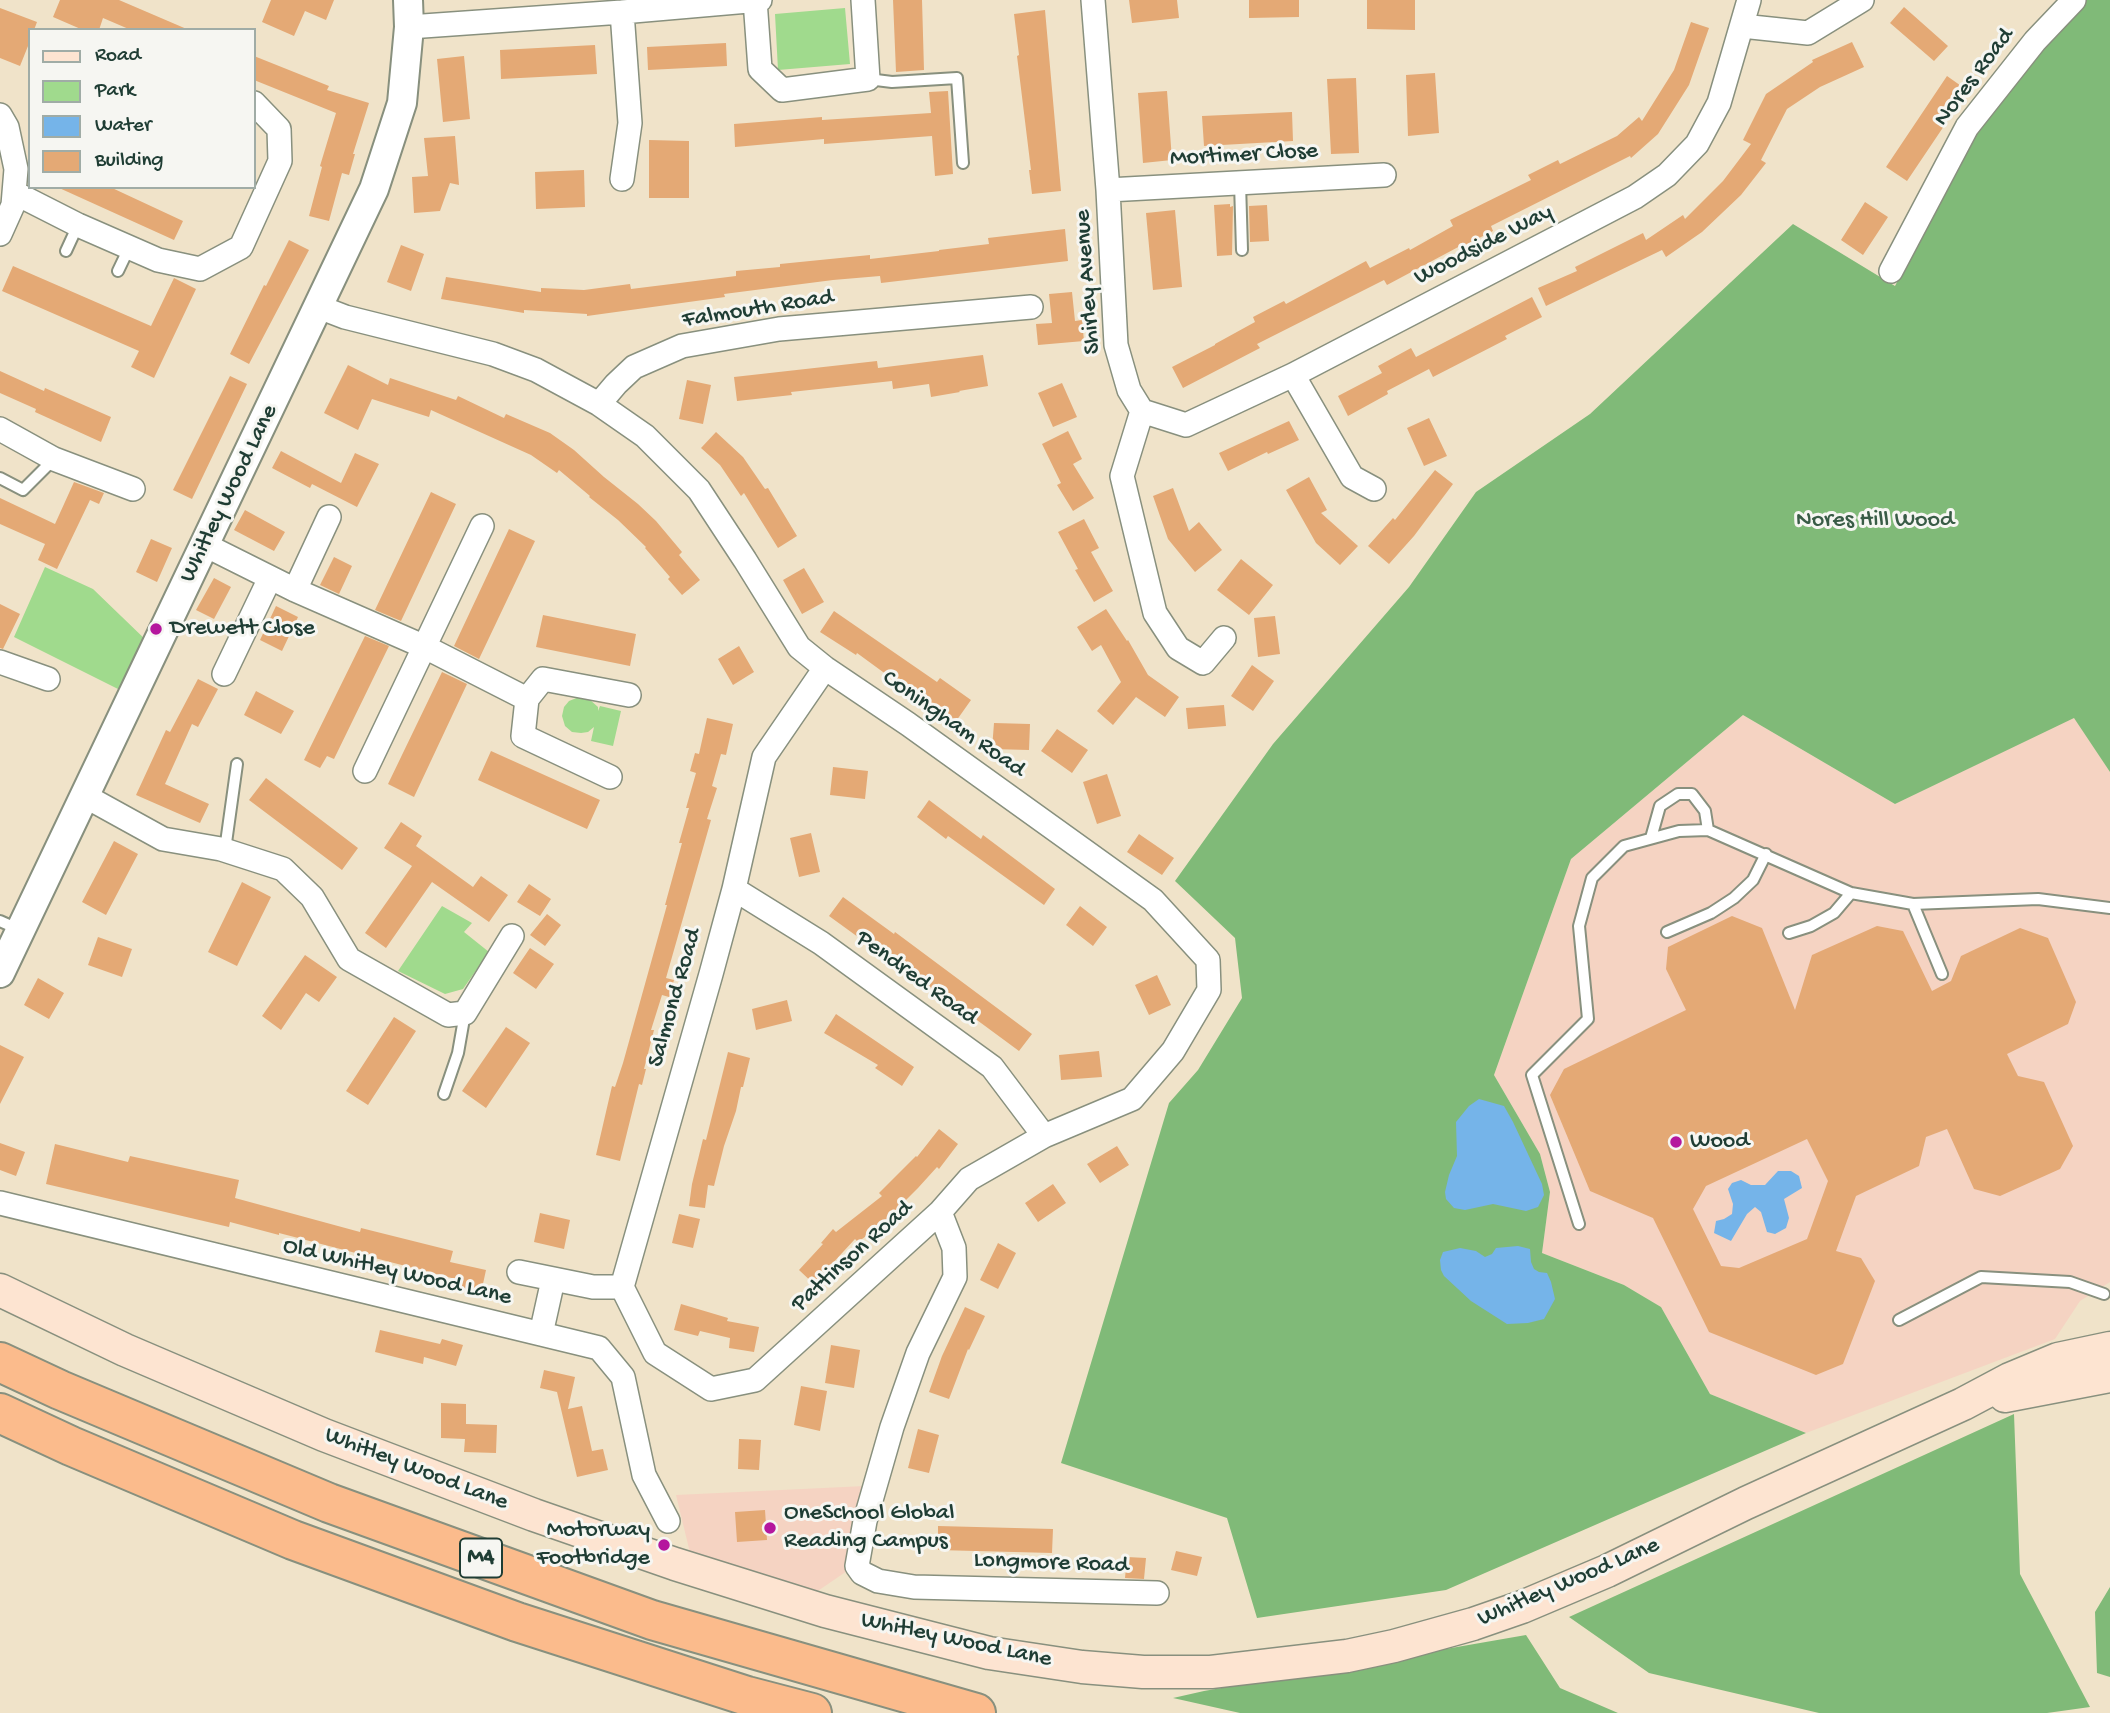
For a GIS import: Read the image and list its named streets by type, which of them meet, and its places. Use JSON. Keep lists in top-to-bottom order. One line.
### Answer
{"streets":{"highway":["M4"],"main road":["Whitley Wood Lane"],"street":["Nores Road","Mortimer Close","Woodside Way","Shirley Avenue","Falmouth Road","Coningham Road","Pendred Road","Salmond Road","Pattinson Road","Old Whitley Wood Lane","Longmore Road"]},"crossings":[["Mortimer Close","Shirley Avenue"],["Woodside Way","Shirley Avenue"],["Falmouth Road","Coningham Road"],["Coningham Road","Salmond Road"],["Coningham Road","Pattinson Road"],["Pendred Road","Salmond Road"],["Pendred Road","Pattinson Road"],["Salmond Road","Pattinson Road"],["Pattinson Road","Longmore Road"]],"parks":["Nores Hill Wood"],"places":["Drewett Close","Wood","OneSchool Global Reading Campus","Motorway Footbridge"],"legend":["Road","Park","Water","Building"]}
